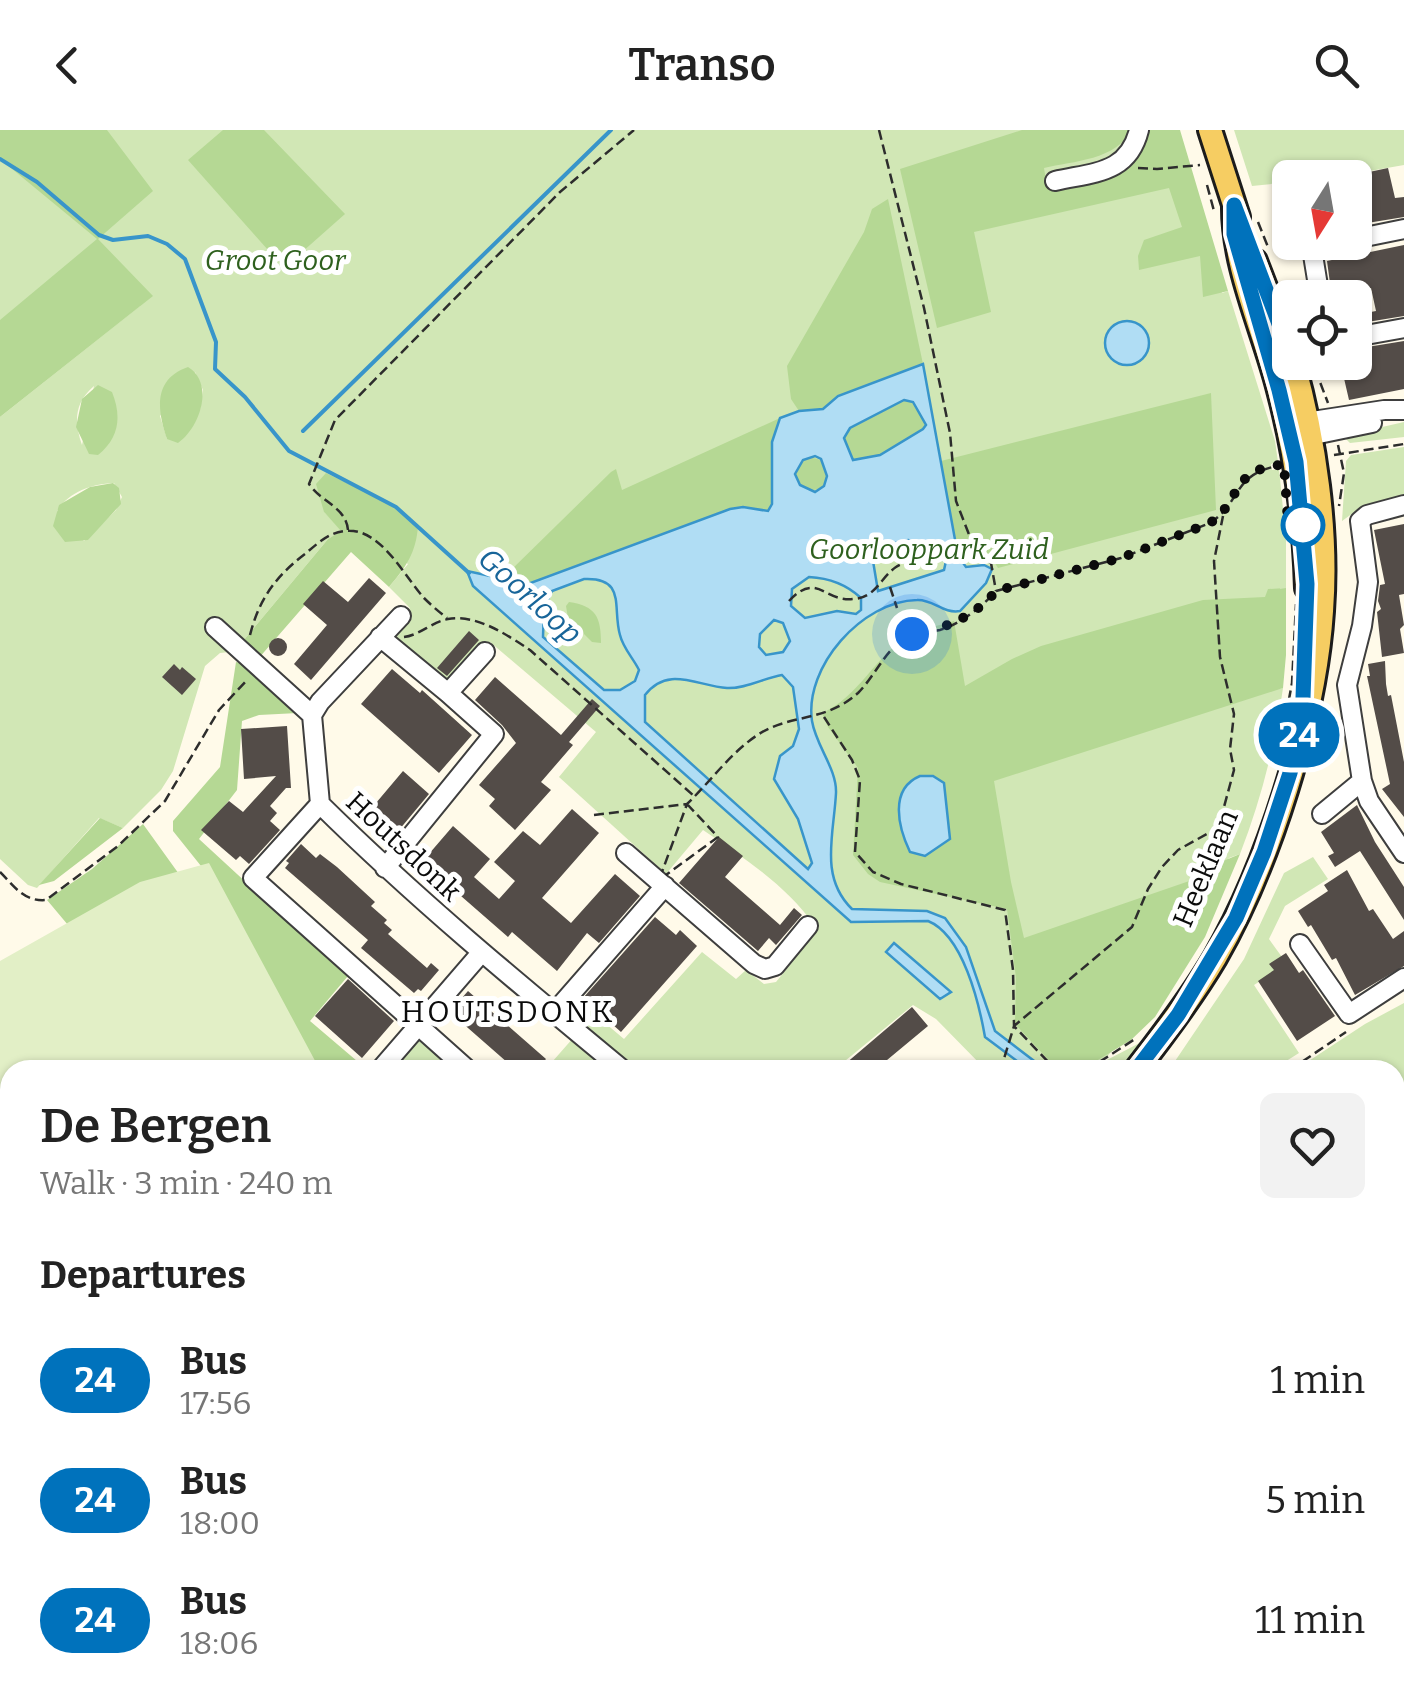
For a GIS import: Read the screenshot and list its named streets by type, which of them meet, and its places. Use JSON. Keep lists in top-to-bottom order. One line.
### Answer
{"streets":{"main road":["Heeklaan"],"street":["Houtsdonk"]},"districts":["HOUTSDONK"],"water":["Goorloop"],"parks":["Groot Goor","Goorlooppark Zuid"],"lines":["bus line 24"],"north":"bottom","page":{"header":"Transo","on_map":"24","heading":[["De Bergen","Walk · 3 min · 240 m"],"Departures"],"list":[{"mark":"24","name":"Bus","note":"17:56","value":"1 min"},{"mark":"24","name":"Bus","note":"18:00","value":"5 min"},{"mark":"24","name":"Bus","note":"18:06","value":"11 min"}]}}
